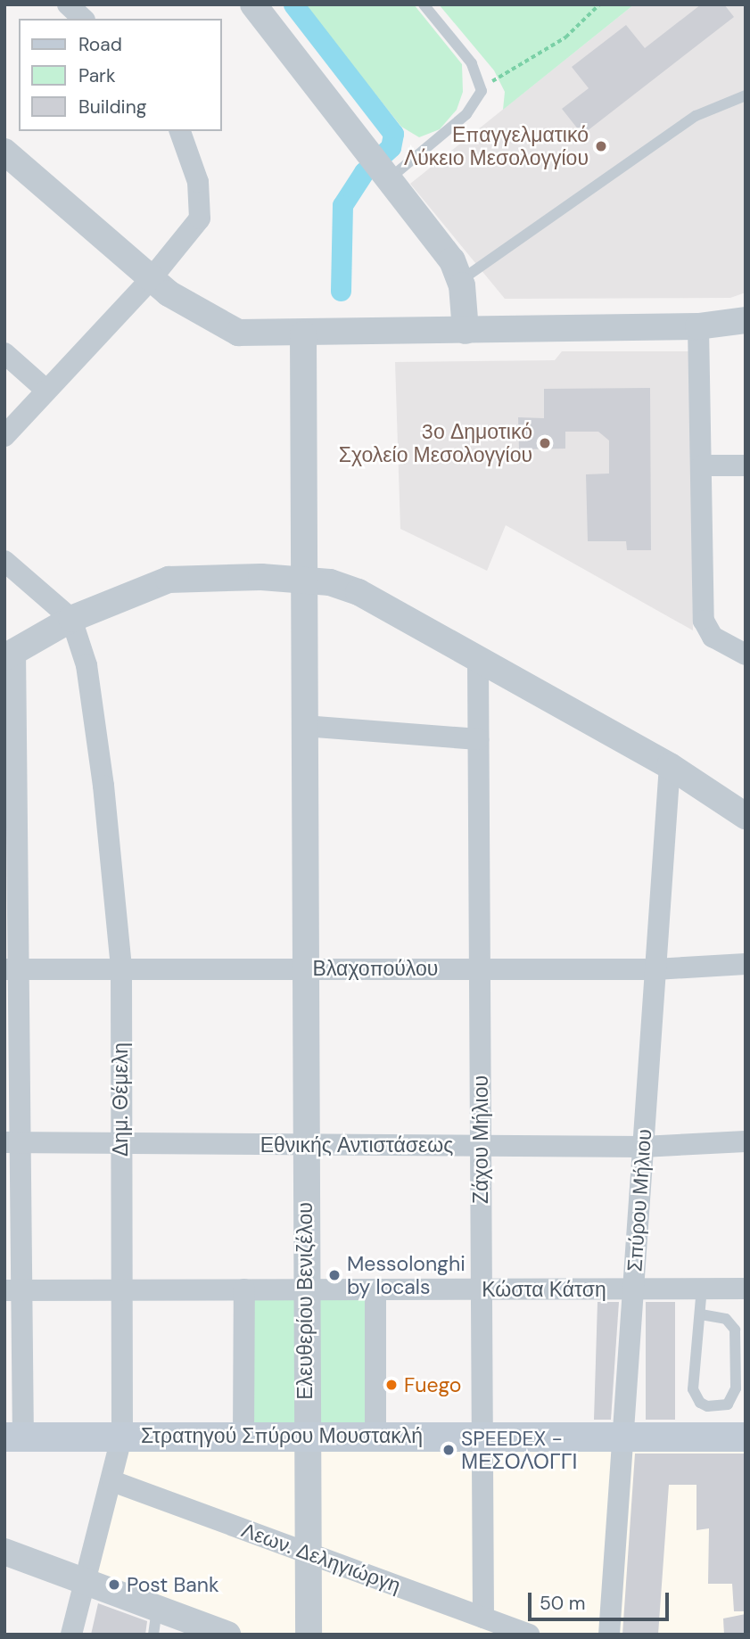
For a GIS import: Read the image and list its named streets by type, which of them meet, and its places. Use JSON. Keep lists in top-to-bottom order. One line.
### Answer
{"streets":{"main road":["Στρατηγού Σπύρου Μουστακλή"],"street":["Βλαχοπούλου","Δημ. Θέμελη","Ζάχου Μήλιου","Εθνικής Αντιστάσεως","Σπύρου Μήλιου","Κώστα Κάτση","Ελευθερίου Βενιζέλου","Λεων. Δεληγιώργη"]},"crossings":[["Βλαχοπούλου","Δημ. Θέμελη"],["Βλαχοπούλου","Ζάχου Μήλιου"],["Βλαχοπούλου","Σπύρου Μήλιου"],["Βλαχοπούλου","Ελευθερίου Βενιζέλου"],["Δημ. Θέμελη","Εθνικής Αντιστάσεως"],["Δημ. Θέμελη","Κώστα Κάτση"],["Δημ. Θέμελη","Στρατηγού Σπύρου Μουστακλή"],["Δημ. Θέμελη","Λεων. Δεληγιώργη"],["Ζάχου Μήλιου","Εθνικής Αντιστάσεως"],["Ζάχου Μήλιου","Κώστα Κάτση"],["Ζάχου Μήλιου","Στρατηγού Σπύρου Μουστακλή"],["Ζάχου Μήλιου","Λεων. Δεληγιώργη"],["Εθνικής Αντιστάσεως","Σπύρου Μήλιου"],["Εθνικής Αντιστάσεως","Ελευθερίου Βενιζέλου"],["Σπύρου Μήλιου","Κώστα Κάτση"],["Σπύρου Μήλιου","Στρατηγού Σπύρου Μουστακλή"],["Κώστα Κάτση","Ελευθερίου Βενιζέλου"],["Ελευθερίου Βενιζέλου","Στρατηγού Σπύρου Μουστακλή"],["Ελευθερίου Βενιζέλου","Λεων. Δεληγιώργη"]],"places":["Επαγγελματικό Λύκειο Μεσολογγίου","3ο Δημοτικό Σχολείο Μεσολογγίου","Messolonghi by locals","Fuego","SPEEDEX - ΜΕΣΟΛΟΓΓΙ","Post Bank"],"legend":["Road","Park","Building"],"scale_bar":"50 m"}
